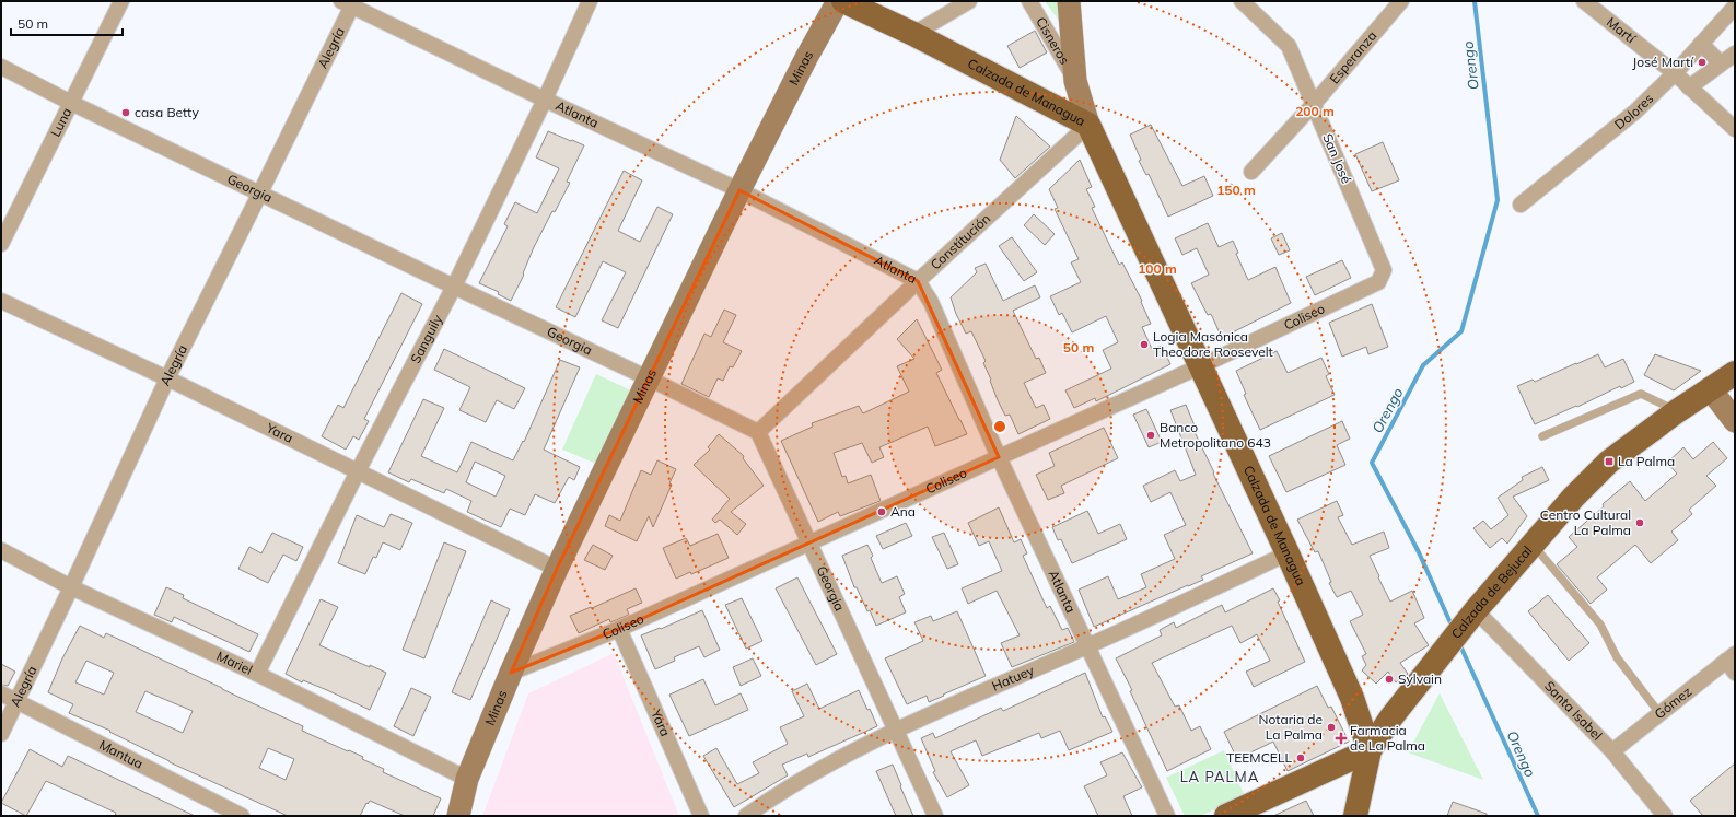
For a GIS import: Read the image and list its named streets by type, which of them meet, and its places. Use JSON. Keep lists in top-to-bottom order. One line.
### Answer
{"streets":{"main road":["Calzada de Managua","Calzada de Bejucal"],"street":["Martí","Cisneros","Alegría","Esperanza","Minas","Dolores","Atlanta","Luna","San José","Georgia","Constitución","Coliseo","Sanguily","Yara","Mariel","Hatuey","Gómez","Santa Isabel","Mantua"]},"crossings":[["Martí","Dolores"],["Alegría","Atlanta"],["Alegría","Georgia"],["Alegría","Yara"],["Alegría","Mariel"],["Alegría","Mantua"],["Esperanza","San José"],["Minas","Atlanta"],["Minas","Georgia"],["Minas","Coliseo"],["Minas","Yara"],["Minas","Mariel"],["Calzada de Managua","Constitución"],["Calzada de Managua","Coliseo"],["Calzada de Managua","Calzada de Bejucal"],["Calzada de Managua","Hatuey"],["Atlanta","Constitución"],["Atlanta","Coliseo"],["Atlanta","Sanguily"],["Atlanta","Hatuey"],["Luna","Georgia"],["San José","Coliseo"],["Georgia","Constitución"],["Georgia","Coliseo"],["Georgia","Sanguily"],["Georgia","Hatuey"],["Coliseo","Yara"],["Sanguily","Yara"],["Sanguily","Mariel"],["Calzada de Bejucal","Santa Isabel"],["Gómez","Santa Isabel"]],"districts":["LA PALMA"],"water":["Orengo"],"places":{"other":["José Martí","casa Betty","Logia Masónica Theodore Roosevelt","Banco Metropolitano 643","Ana","Centro Cultural La Palma","Sylvain","Notaria de La Palma","TEEMCELL"],"transit":["La Palma"],"health":["Farmacia de La Palma"]},"scale_bar":"50 m","rings":["200 m","150 m","100 m","50 m"]}
